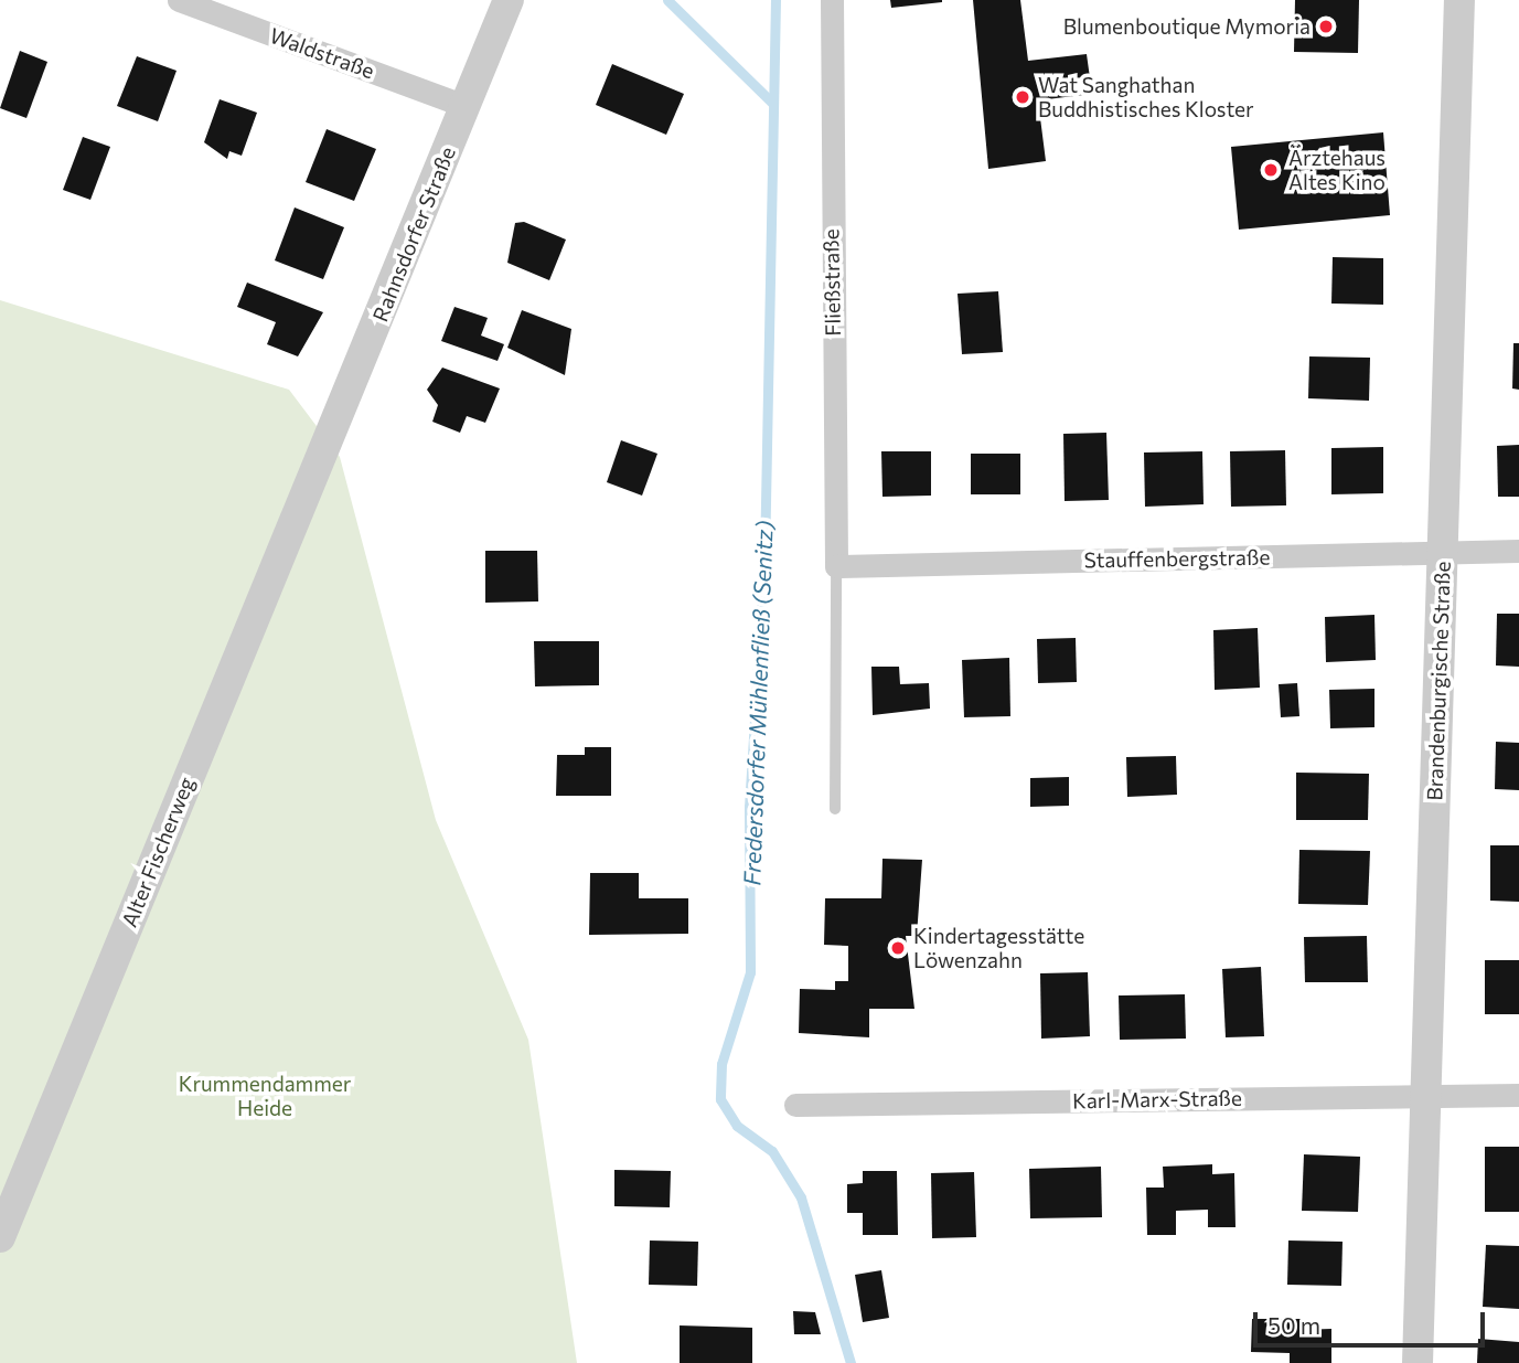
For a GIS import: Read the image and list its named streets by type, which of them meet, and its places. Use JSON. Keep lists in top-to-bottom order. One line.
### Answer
{"streets":{"street":["Waldstraße","Rahnsdorfer Straße","Fließstraße","Stauffenbergstraße","Brandenburgische Straße","Alter Fischerweg","Karl-Marx-Straße"]},"crossings":[["Waldstraße","Rahnsdorfer Straße"],["Rahnsdorfer Straße","Alter Fischerweg"],["Fließstraße","Stauffenbergstraße"],["Stauffenbergstraße","Brandenburgische Straße"],["Brandenburgische Straße","Karl-Marx-Straße"]],"water":["Fredersdorfer Mühlenfließ (Senitz)"],"parks":["Krummendammer Heide"],"places":["Blumenboutique Mymoria","Wat Sanghathan Buddhistisches Kloster","Ärztehaus Altes Kino","Kindertagesstätte Löwenzahn"],"scale_bar":"50 m"}
